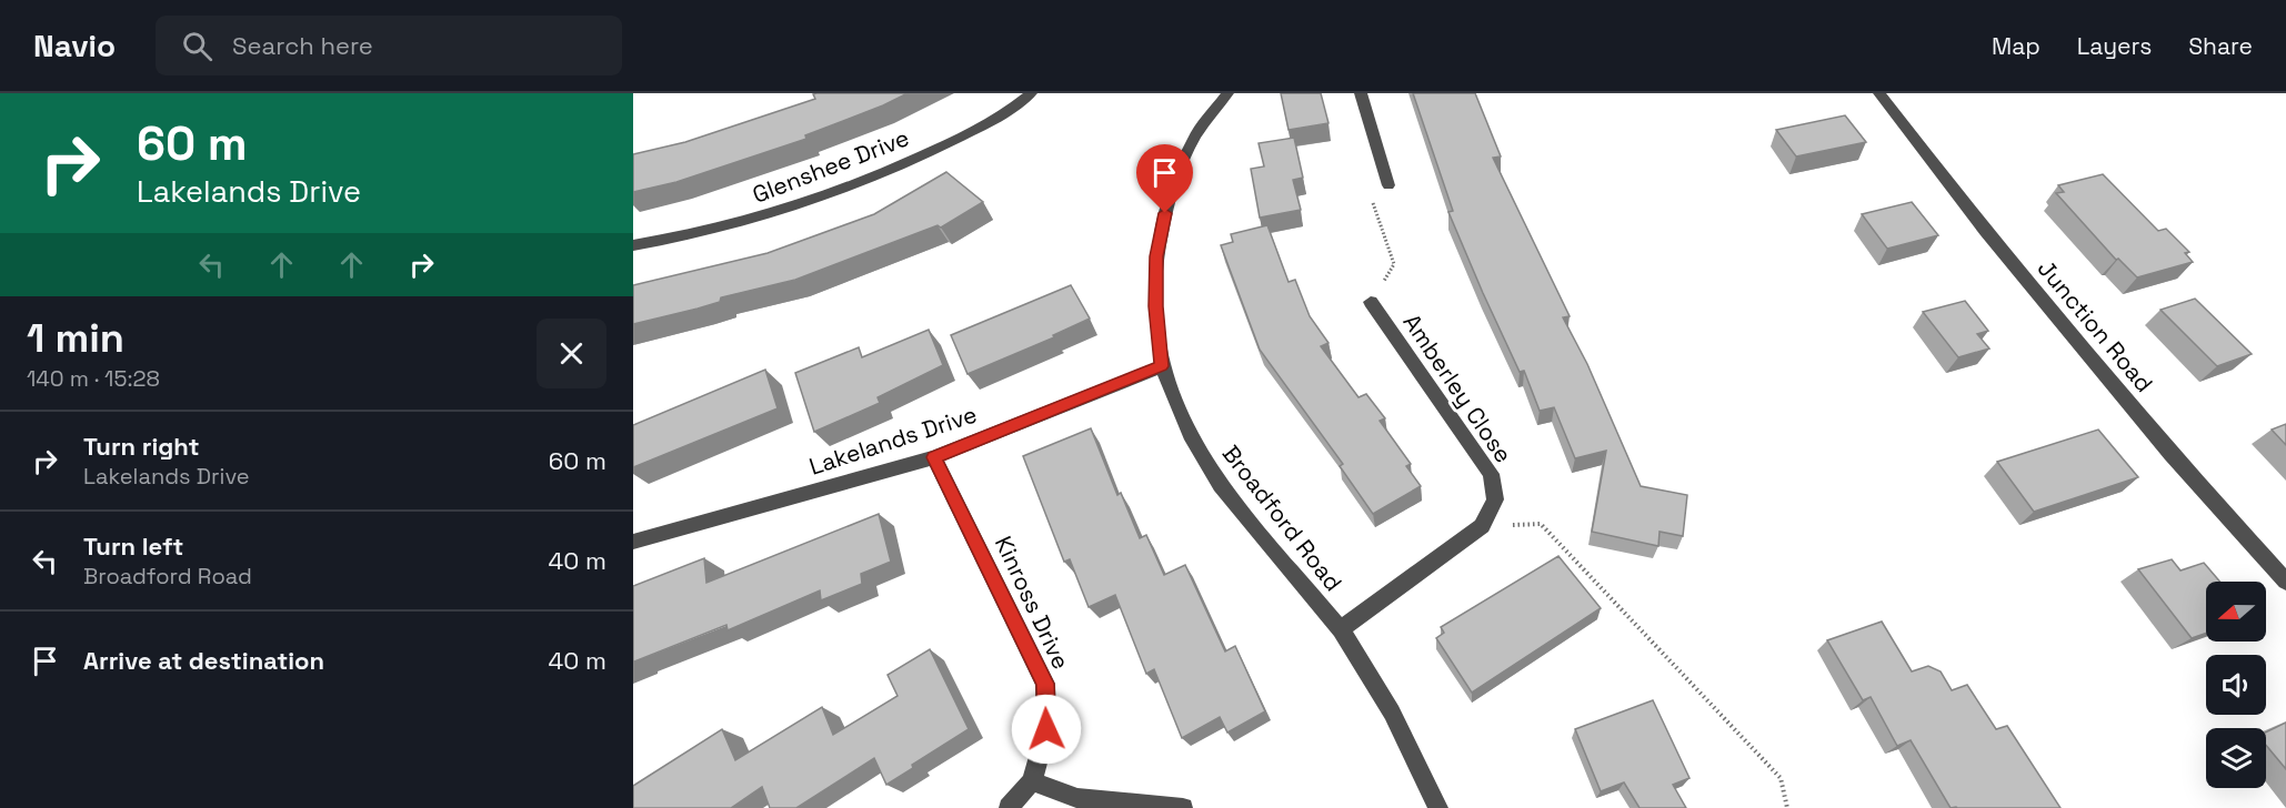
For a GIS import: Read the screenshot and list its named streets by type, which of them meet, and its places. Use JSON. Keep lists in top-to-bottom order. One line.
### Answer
{"streets":{"street":["Glenshee Drive","Junction Road","Amberley Close","Lakelands Drive","Broadford Road","Kinross Drive"]},"crossings":[["Lakelands Drive","Broadford Road"],["Lakelands Drive","Kinross Drive"]],"north":"left","page":{"header":"Navio","search":"Search here","nav":["Map","Layers","Share"],"turn":["60 m","Lakelands Drive"],"heading":["1 min","140 m · 15:28"],"list":[{"name":"Turn right","note":"Lakelands Drive","value":"60 m"},{"name":"Turn left","note":"Broadford Road","value":"40 m"},{"name":"Arrive at destination","value":"40 m"}]}}
